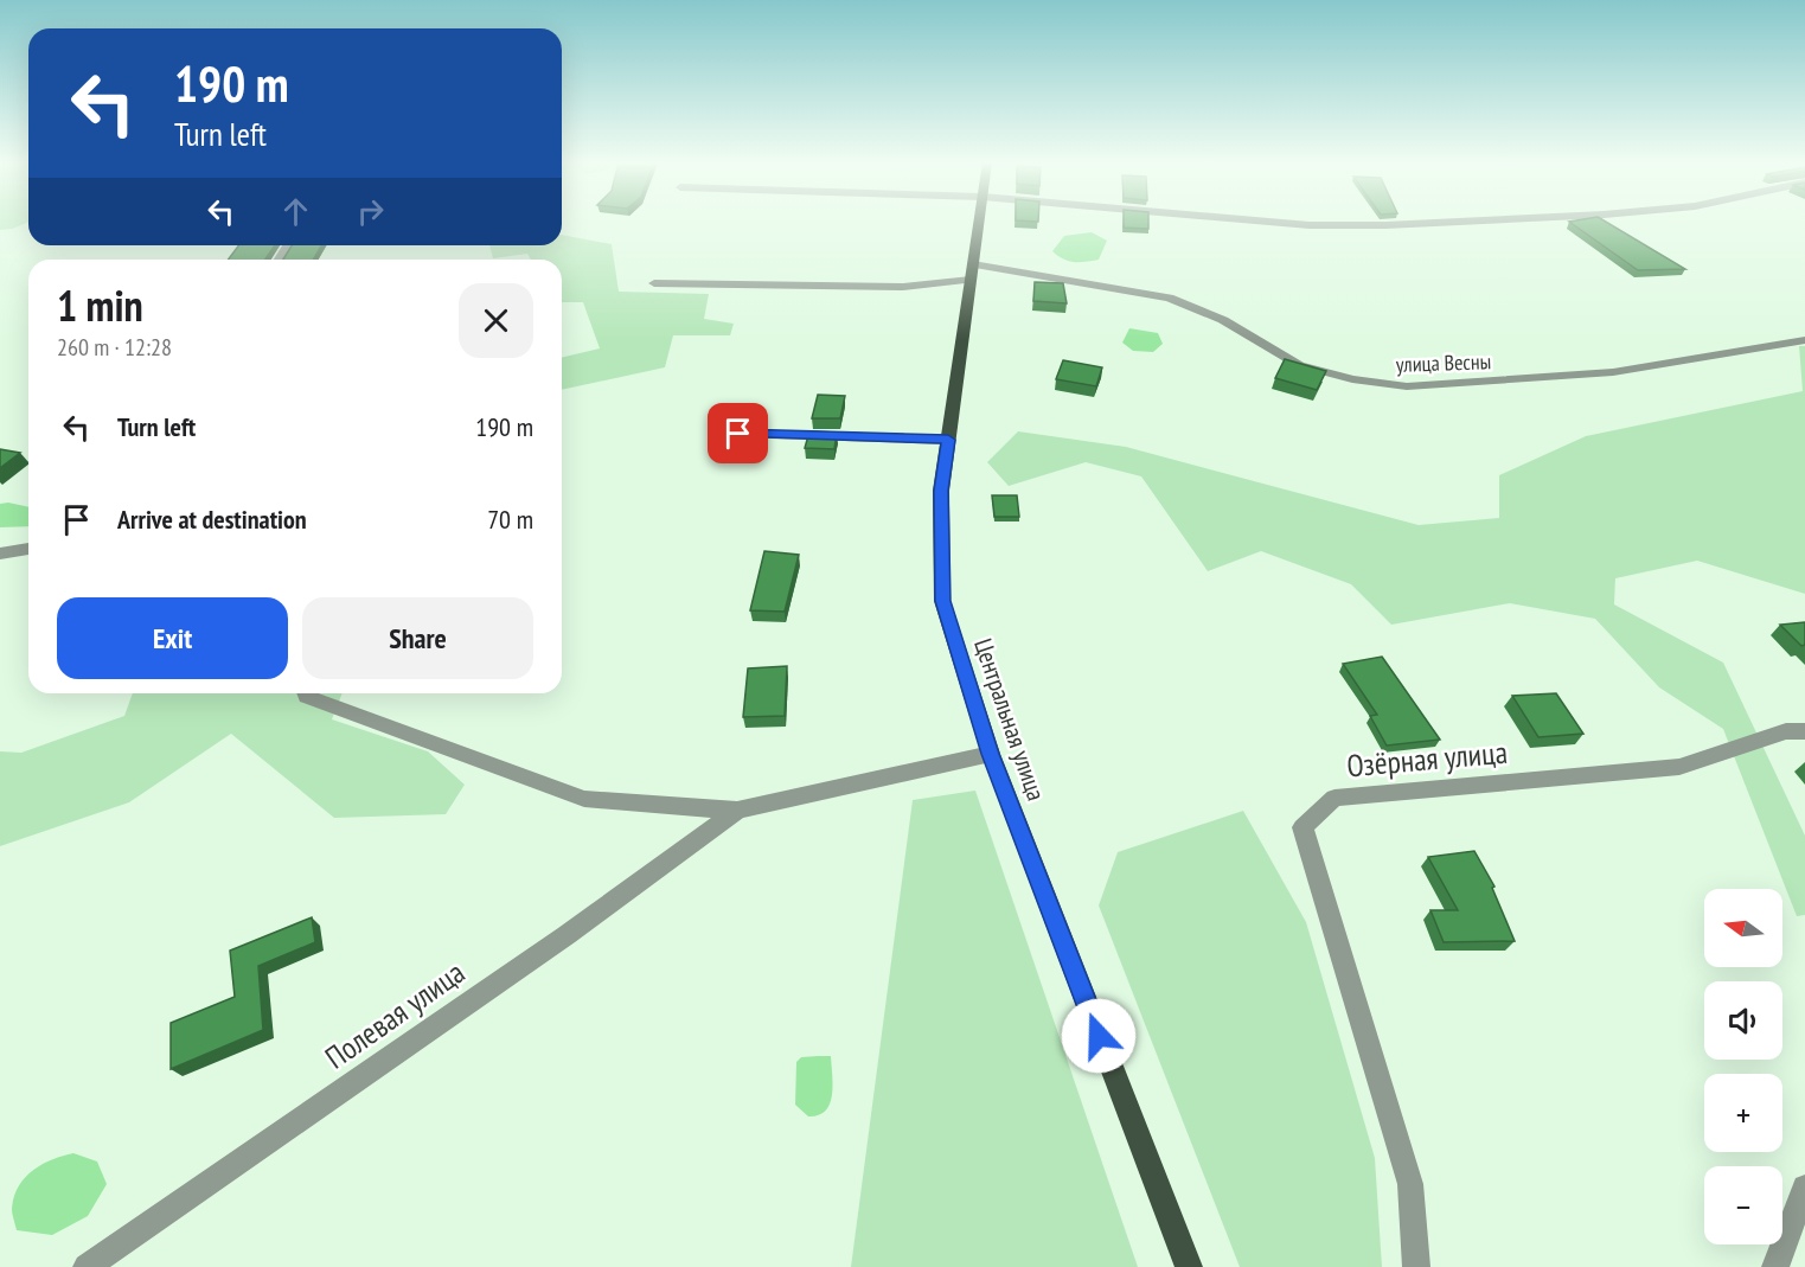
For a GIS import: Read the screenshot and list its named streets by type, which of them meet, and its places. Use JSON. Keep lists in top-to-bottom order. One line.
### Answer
{"streets":{"main road":["Центральная улица"],"street":["улица Весны","Озёрная улица","Полевая улица"]},"crossings":[["улица Весны","Центральная улица"]],"north":"left","page":{"turn":["190 m","Turn left"],"heading":["1 min","260 m · 12:28"],"list":[{"name":"Turn left","value":"190 m"},{"name":"Arrive at destination","value":"70 m"}],"buttons":["Exit","Share"],"map_buttons":["+","−"]}}
